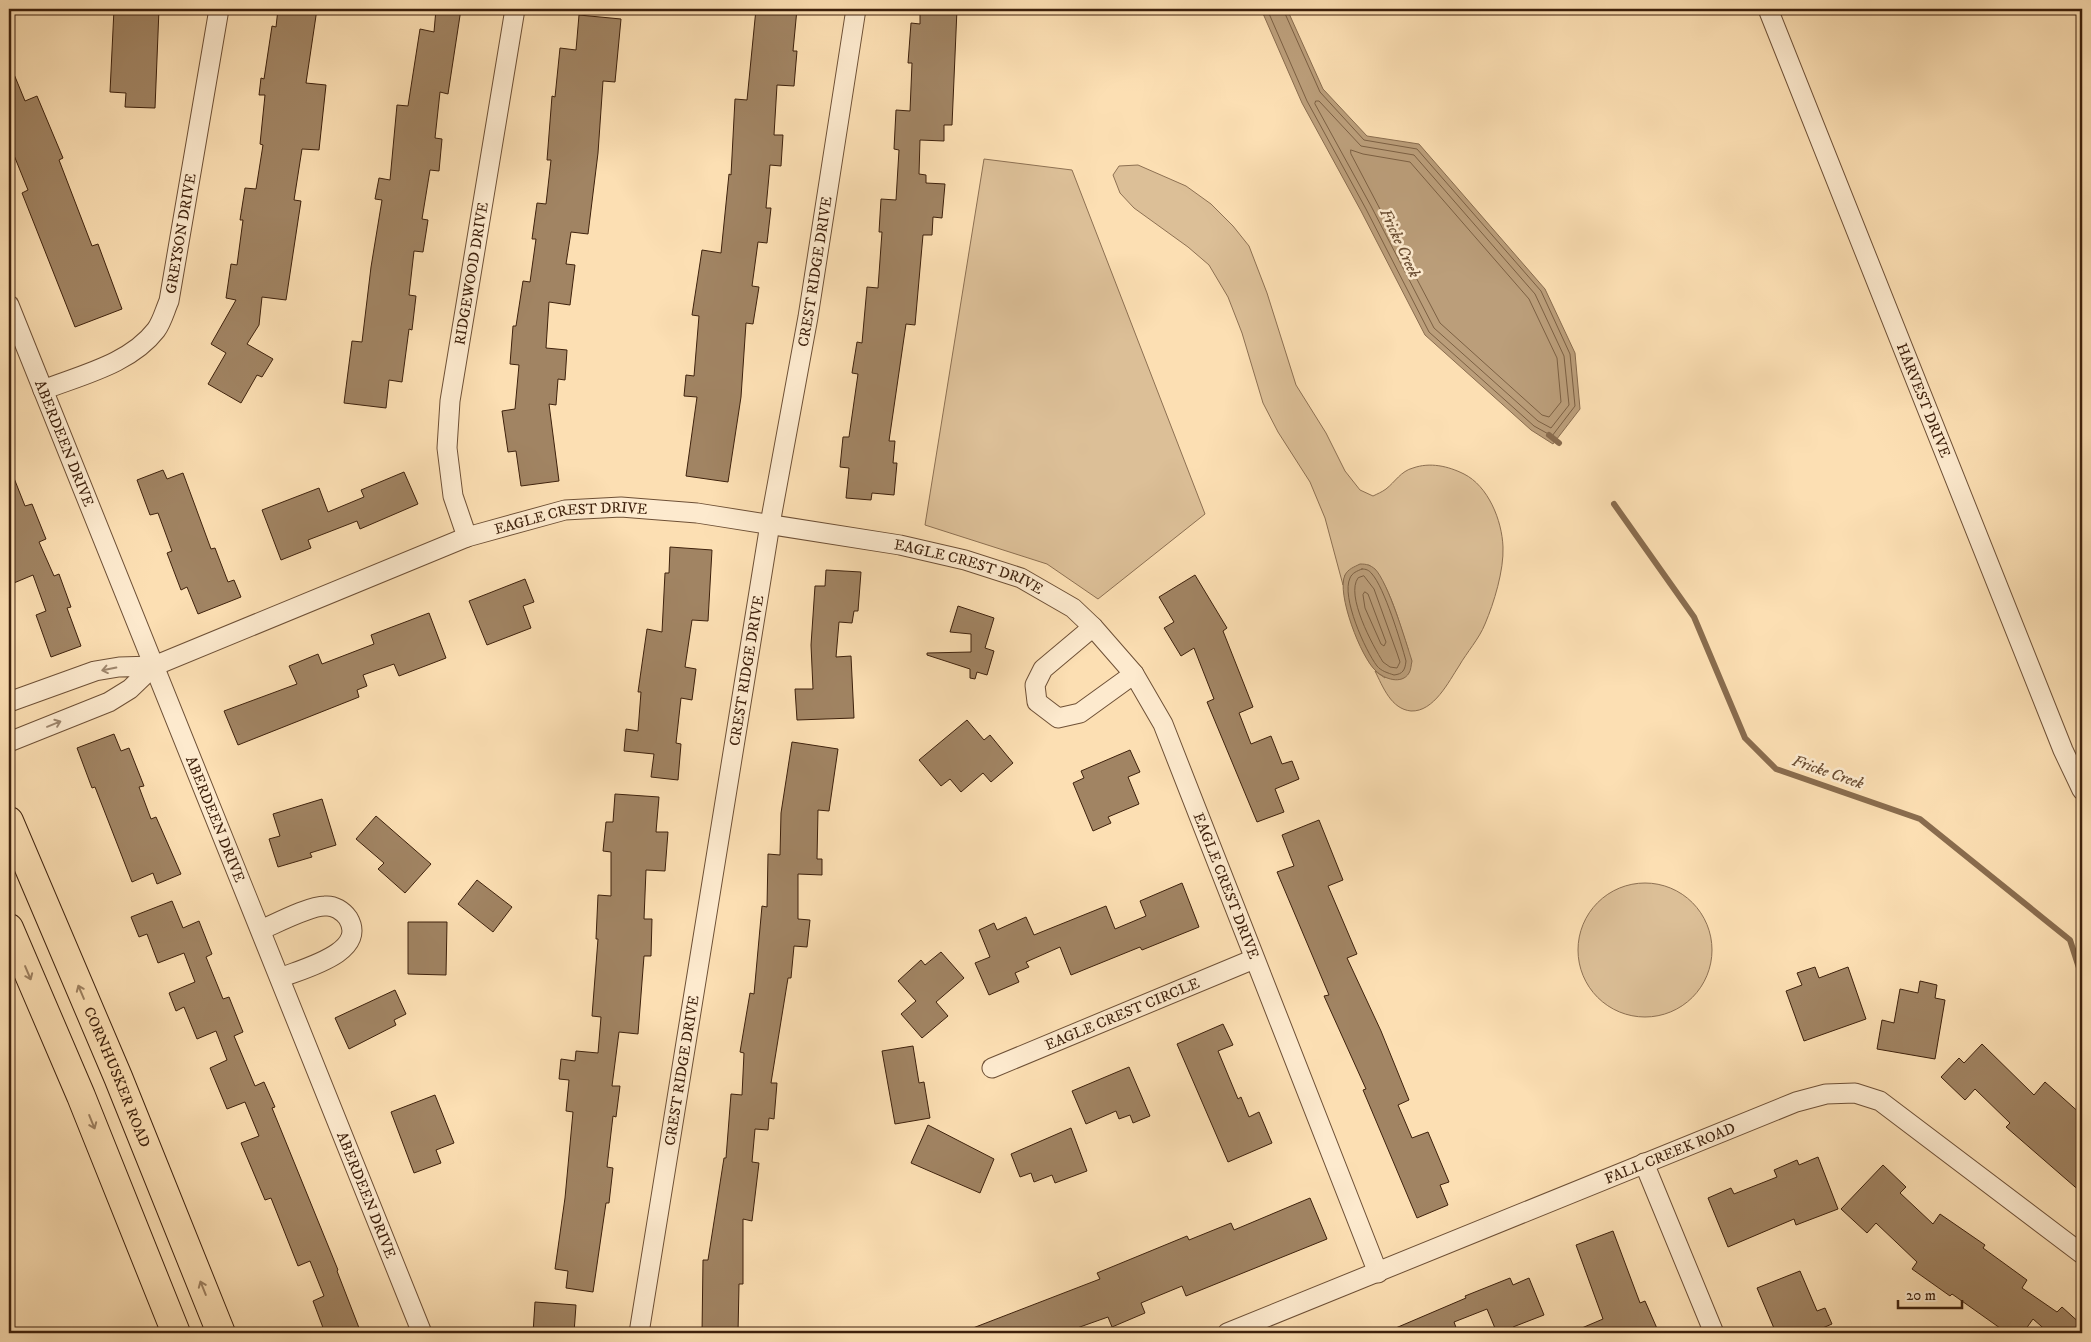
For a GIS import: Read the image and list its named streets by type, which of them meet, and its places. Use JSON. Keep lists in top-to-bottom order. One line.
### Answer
{"streets":{"main road":["CORNHUSKER ROAD"],"street":["GREYSON DRIVE","CREST RIDGE DRIVE","RIDGEWOOD DRIVE","HARVEST DRIVE","ABERDEEN DRIVE","EAGLE CREST DRIVE","EAGLE CREST CIRCLE","FALL CREEK ROAD"]},"crossings":[["GREYSON DRIVE","ABERDEEN DRIVE"],["CREST RIDGE DRIVE","EAGLE CREST DRIVE"],["RIDGEWOOD DRIVE","EAGLE CREST DRIVE"],["ABERDEEN DRIVE","EAGLE CREST DRIVE"],["EAGLE CREST DRIVE","EAGLE CREST CIRCLE"],["EAGLE CREST DRIVE","FALL CREEK ROAD"]],"water":["Fricke Creek"],"scale_bar":"20 m"}
